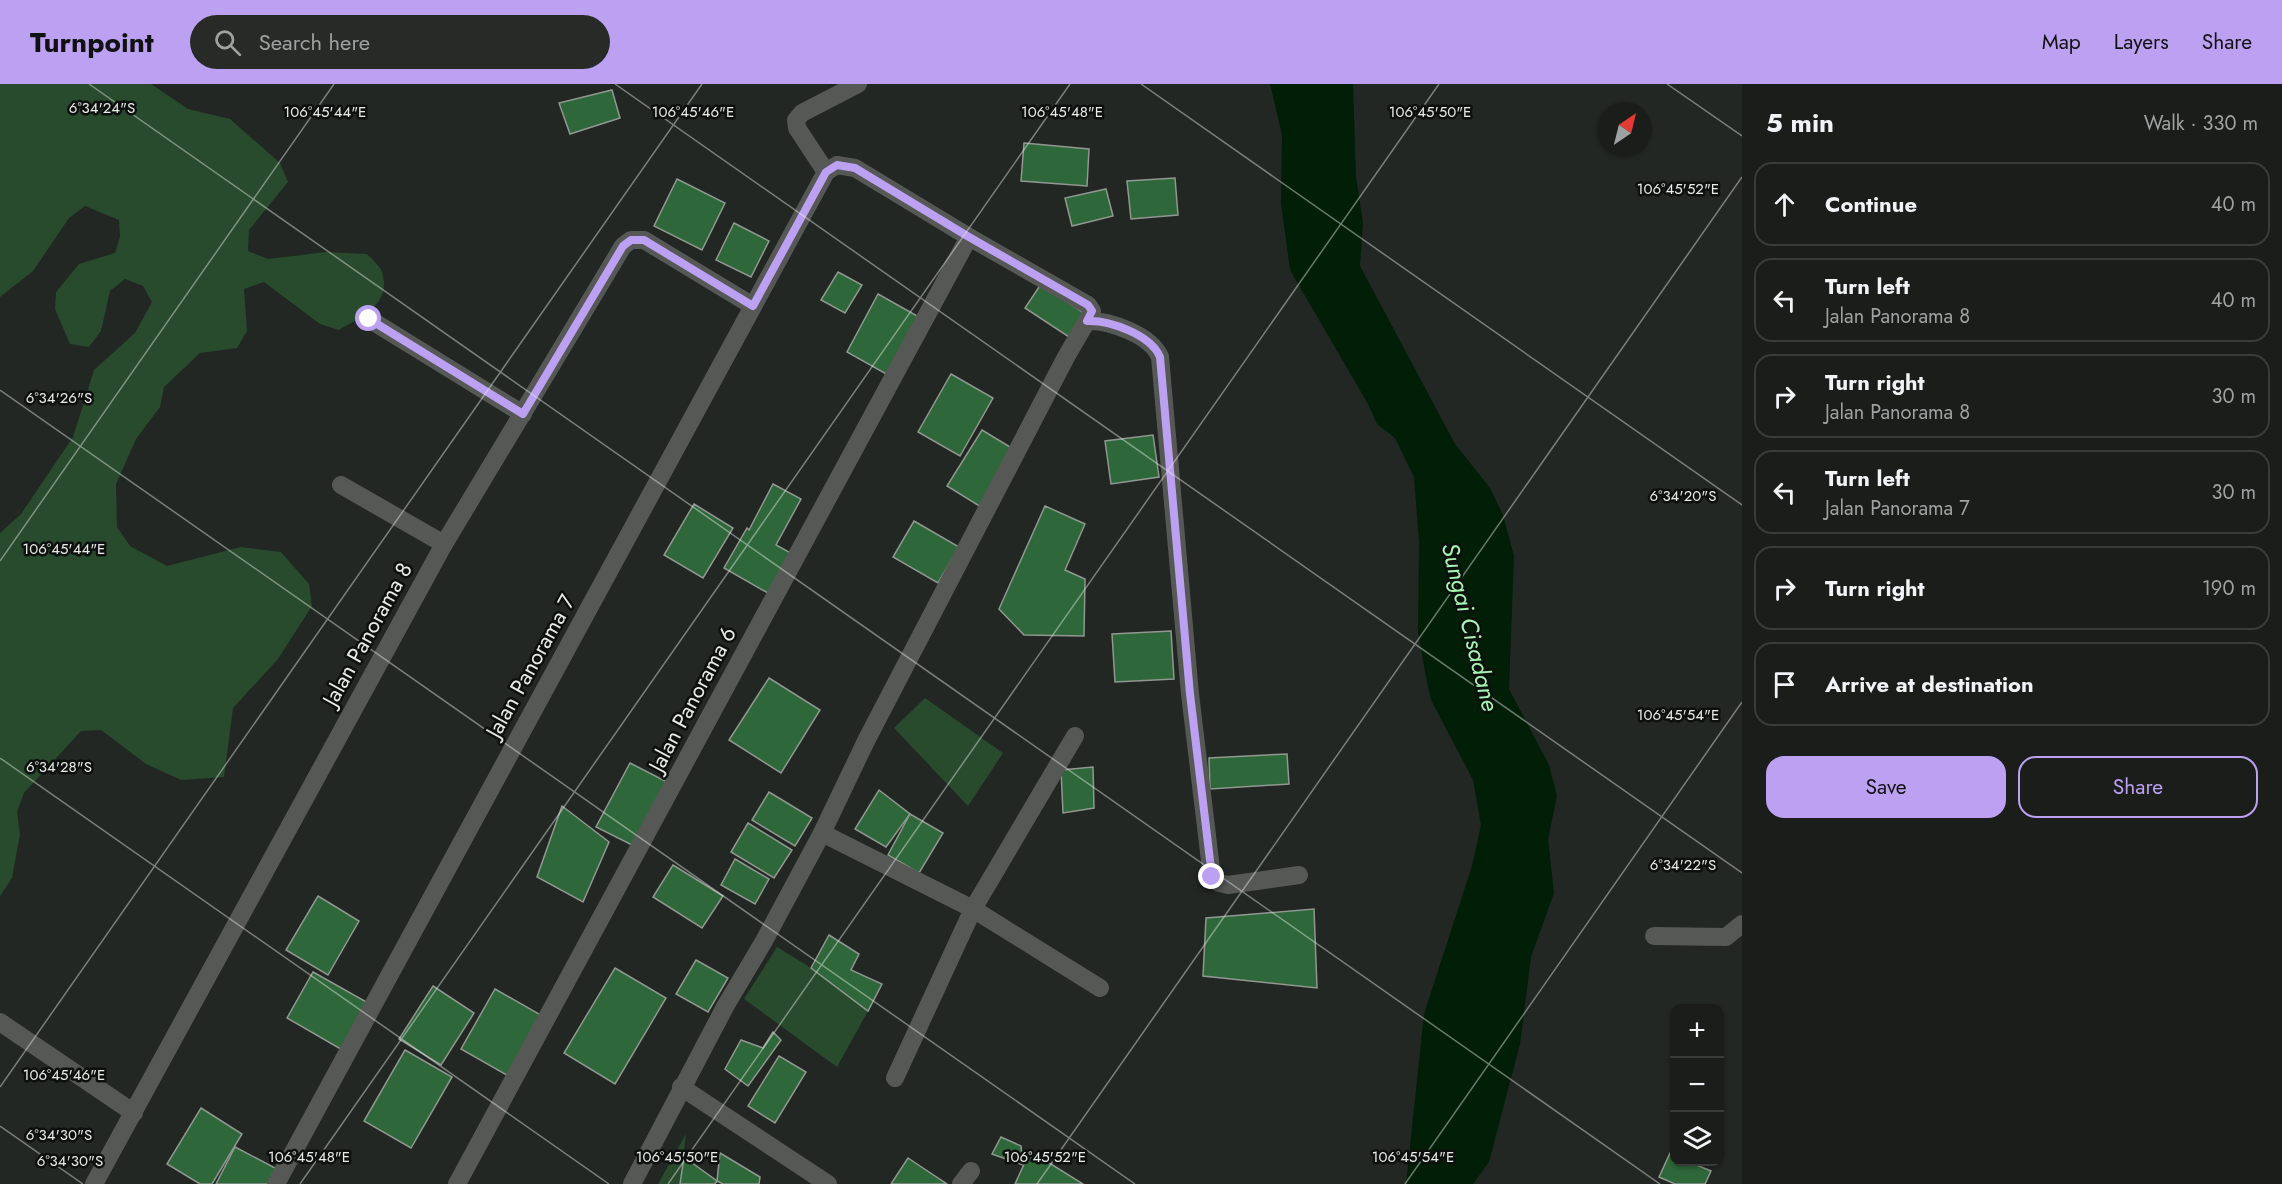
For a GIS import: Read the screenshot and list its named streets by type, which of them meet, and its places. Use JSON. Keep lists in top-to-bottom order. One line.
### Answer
{"streets":{"street":["Jalan Panorama 8","Jalan Panorama 7","Jalan Panorama 6"]},"crossings":[["Jalan Panorama 8","Jalan Panorama 7"]],"water":["Sungai Cisadane"],"north":"top right","page":{"header":"Turnpoint","search":"Search here","nav":["Map","Layers","Share"],"heading":["5 min","Walk · 330 m"],"list":[["Continue","40 m"],["Turn left","Jalan Panorama 8","40 m"],["Turn right","Jalan Panorama 8","30 m"],["Turn left","Jalan Panorama 7","30 m"],["Turn right","190 m"],"Arrive at destination"],"buttons":["Save","Share"],"map_buttons":["+","−"]},"coordinates":["6°34'24\"S","106°45'44\"E","106°45'46\"E","106°45'48\"E","106°45'50\"E","106°45'52\"E","6°34'26\"S","6°34'20\"S","106°45'54\"E","6°34'28\"S","6°34'22\"S","6°34'30\"S"]}
